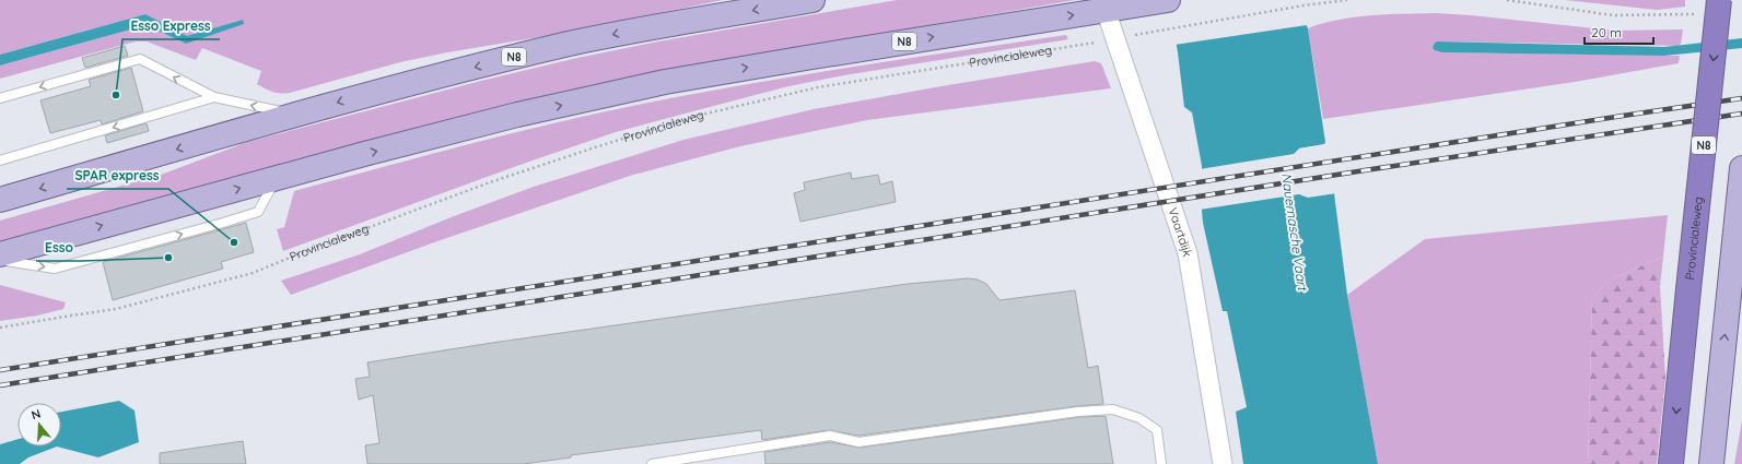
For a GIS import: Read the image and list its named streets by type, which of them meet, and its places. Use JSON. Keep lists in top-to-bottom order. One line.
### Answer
{"streets":{"highway":["N8","Provincialeweg"],"street":["Vaartdijk"]},"crossings":[["N8","Vaartdijk"],["Provincialeweg","Vaartdijk"]],"water":["Nauernasche Vaart"],"places":["Esso Express","SPAR express","Esso"],"scale_bar":"20 m","north":"top"}
